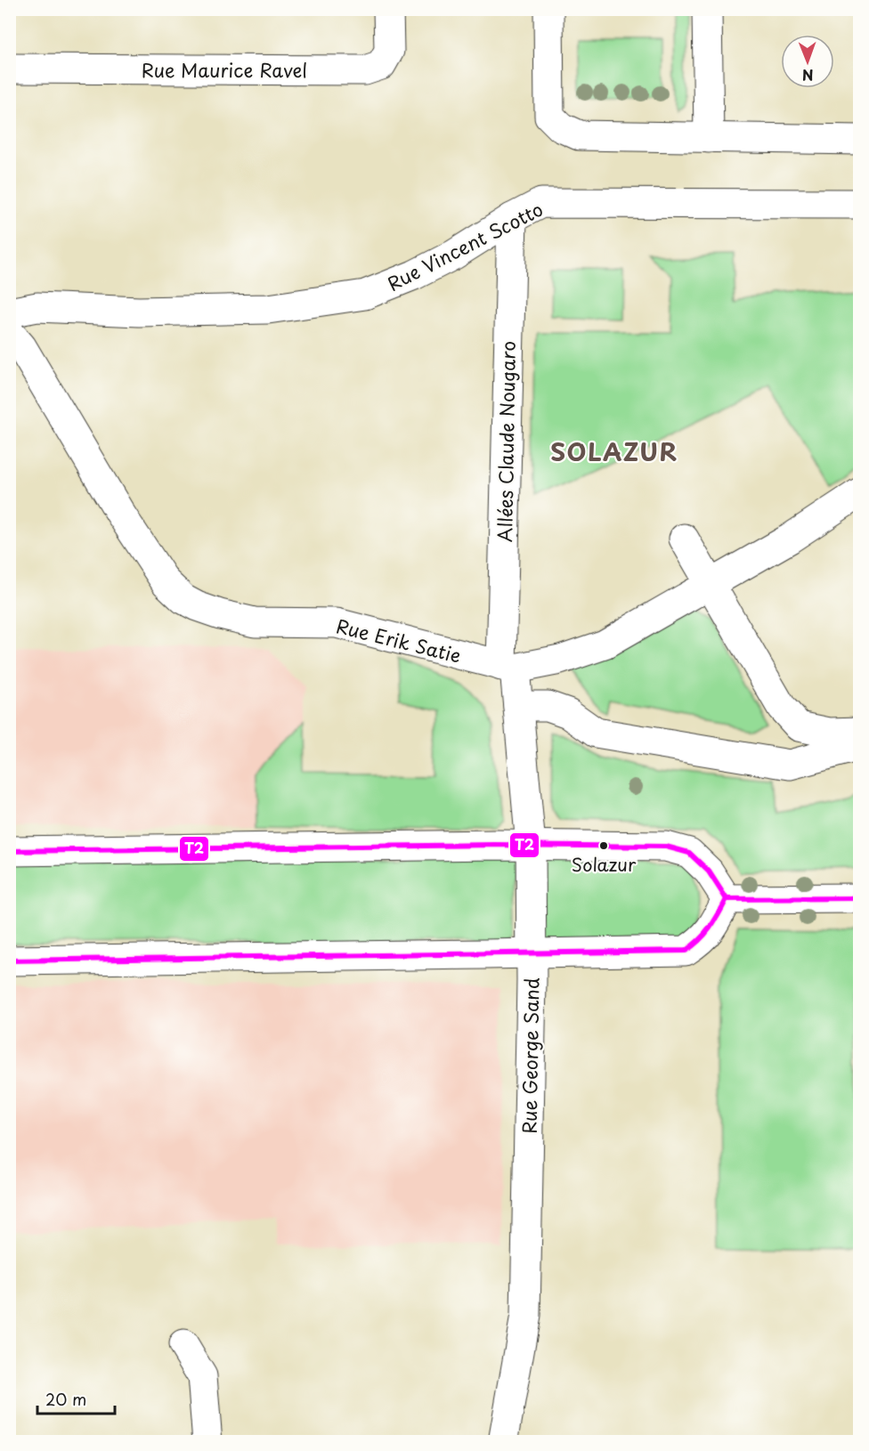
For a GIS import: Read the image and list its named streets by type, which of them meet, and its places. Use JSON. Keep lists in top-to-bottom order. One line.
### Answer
{"streets":{"street":["Rue Maurice Ravel","Rue Vincent Scotto","Allées Claude Nougaro","Rue Erik Satie","Rue George Sand"]},"crossings":[["Rue Vincent Scotto","Allées Claude Nougaro"],["Allées Claude Nougaro","Rue Erik Satie"],["Allées Claude Nougaro","Rue George Sand"],["Rue Erik Satie","Rue George Sand"]],"districts":["SOLAZUR"],"places":["Solazur"],"lines":["transit line T2"],"scale_bar":"20 m","north":"bottom"}
